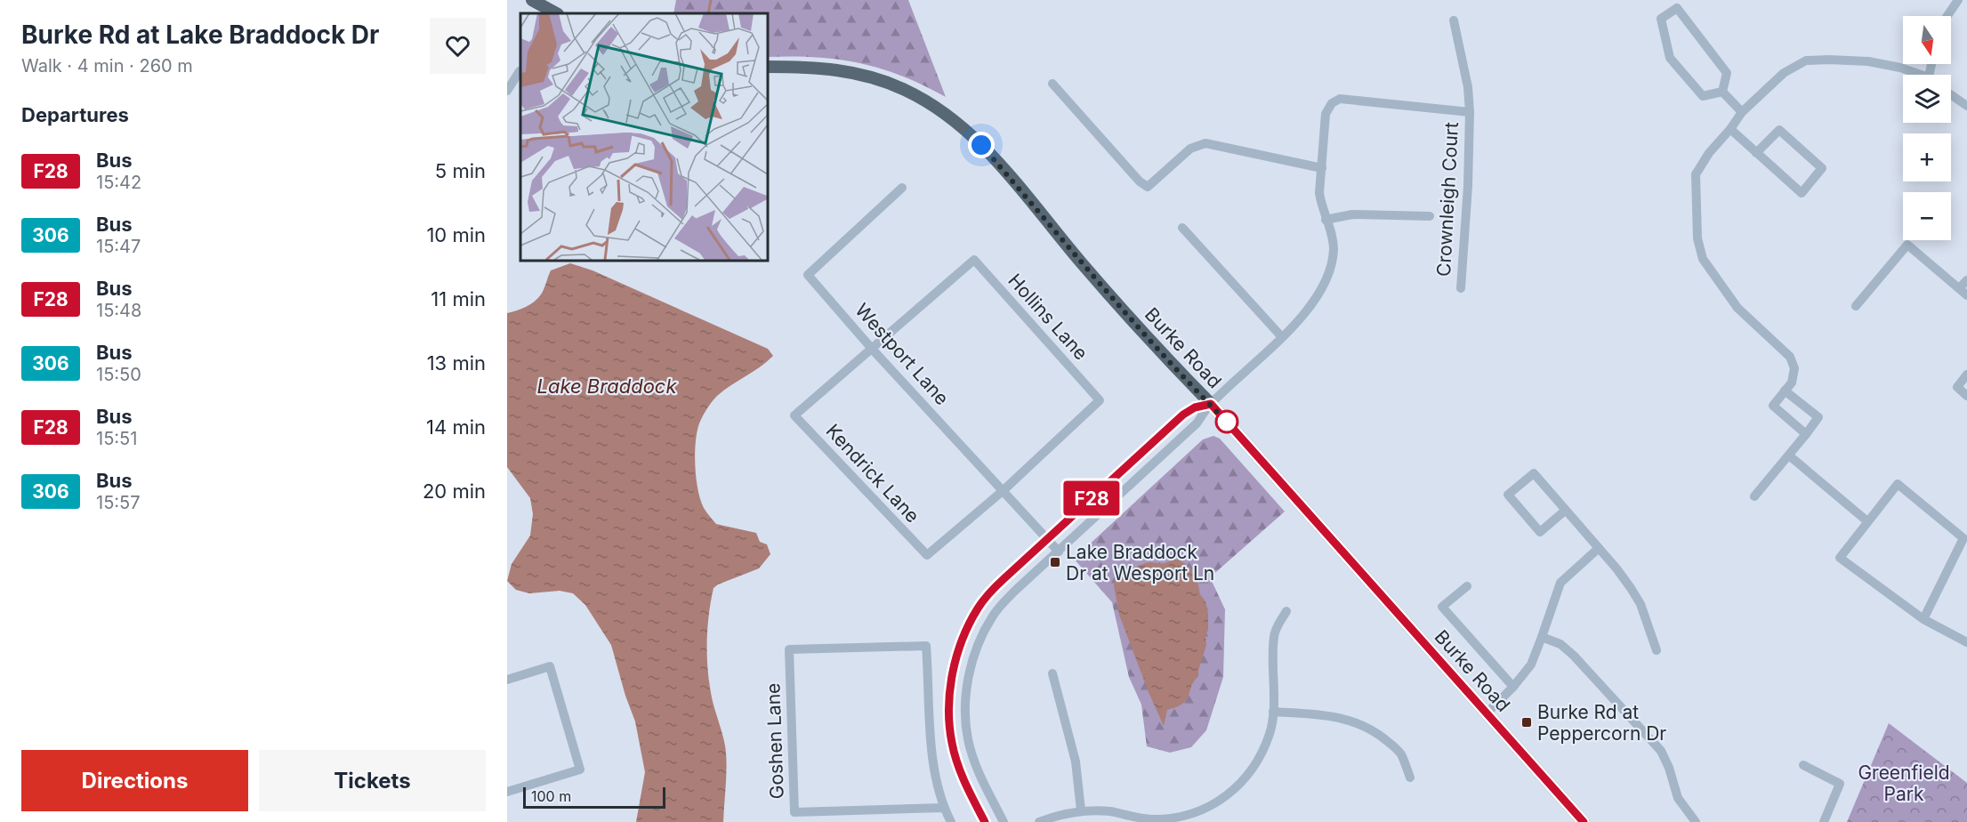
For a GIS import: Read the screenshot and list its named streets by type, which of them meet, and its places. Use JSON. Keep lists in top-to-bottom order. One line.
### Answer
{"streets":{"main road":["Burke Road"],"street":["Crownleigh Court","Hollins Lane","Westport Lane","Kendrick Lane","Goshen Lane"]},"crossings":[["Crownleigh Court","Burke Road"],["Hollins Lane","Westport Lane"],["Hollins Lane","Kendrick Lane"],["Westport Lane","Kendrick Lane"]],"water":["Lake Braddock"],"parks":["Greenfield Park"],"places":{"transit":["Lake Braddock Dr at Wesport Ln","Burke Rd at Peppercorn Dr"]},"lines":["bus line F28"],"scale_bar":"100 m","north":"bottom","page":{"heading":[["Burke Rd at Lake Braddock Dr","Walk · 4 min · 260 m"],"Departures"],"on_map":"F28","map_buttons":["+","−"],"list":[{"mark":"F28","name":"Bus","note":"15:42","value":"5 min"},{"mark":"306","name":"Bus","note":"15:47","value":"10 min"},{"mark":"F28","name":"Bus","note":"15:48","value":"11 min"},{"mark":"306","name":"Bus","note":"15:50","value":"13 min"},{"mark":"F28","name":"Bus","note":"15:51","value":"14 min"},{"mark":"306","name":"Bus","note":"15:57","value":"20 min"}],"buttons":["Directions","Tickets"],"scale":"100 m"}}
